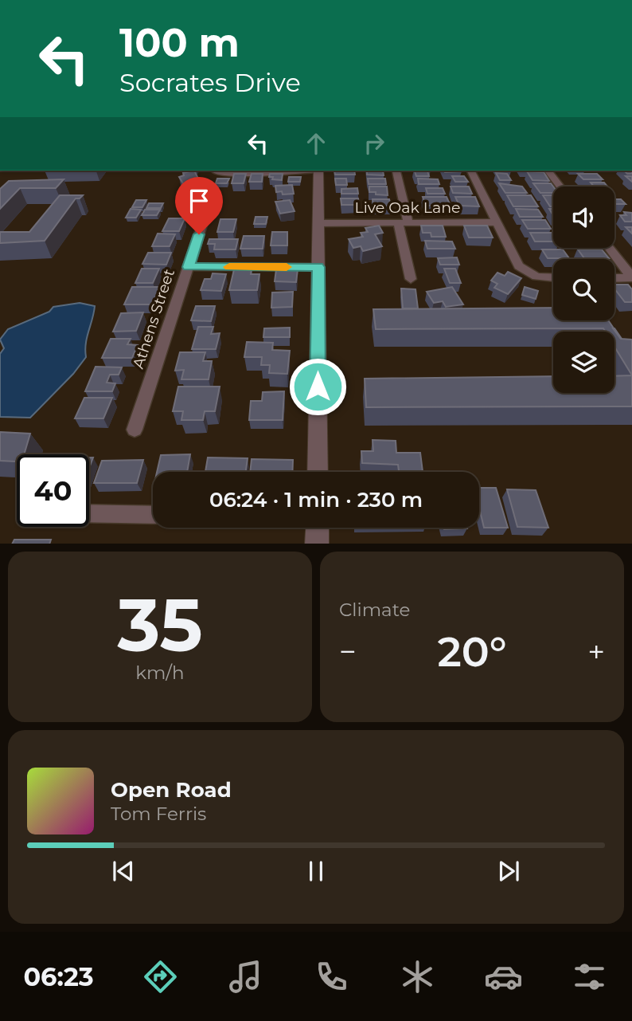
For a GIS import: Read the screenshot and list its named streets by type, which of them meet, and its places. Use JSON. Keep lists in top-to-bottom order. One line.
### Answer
{"streets":{"street":["Live Oak Lane","Athens Street"]},"page":{"turn":["100 m","Socrates Drive"],"limit":"40","trip":"06:24 · 1 min · 230 m","tile":[["35","km/h"],"Climate"],"heat":["−","20°","+"],"song":["Open Road","Tom Ferris"],"tabs":"06:23"}}
